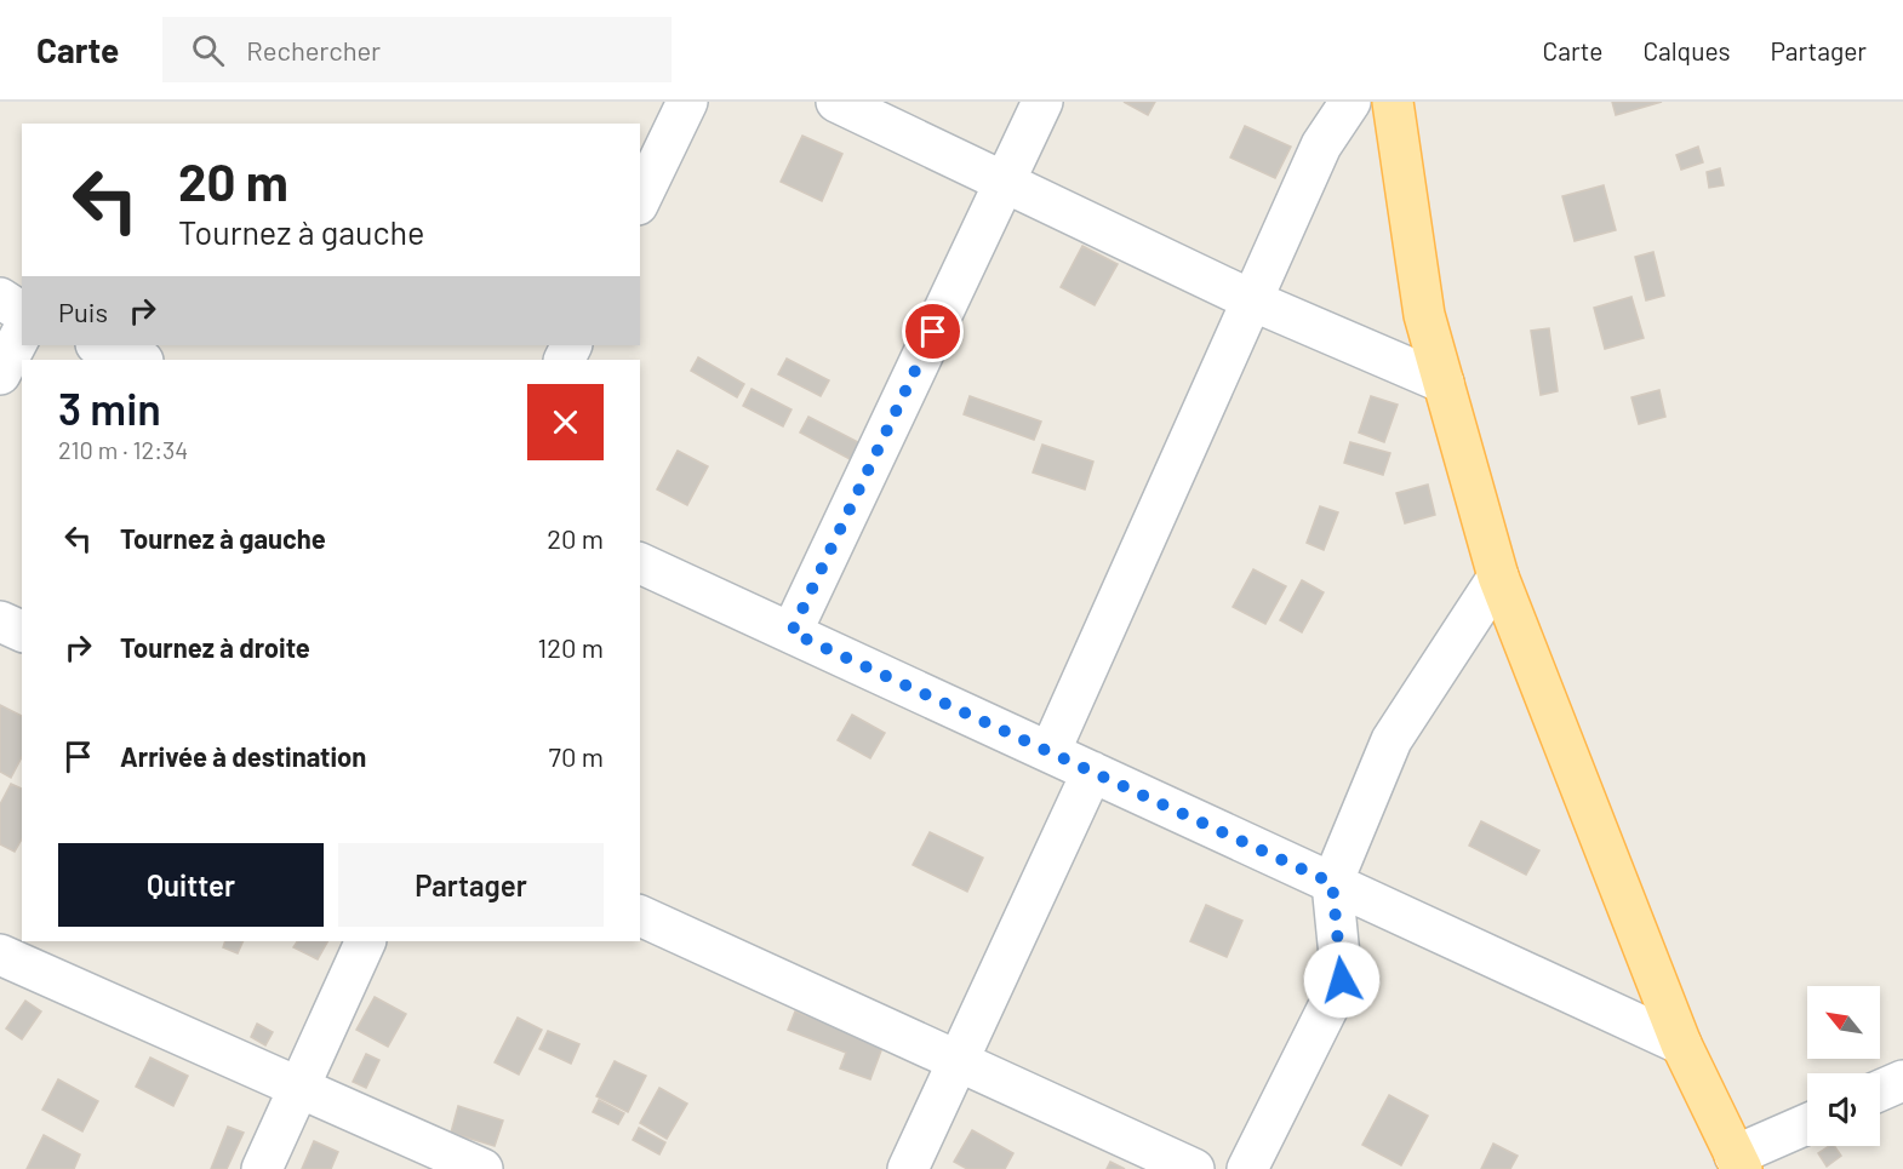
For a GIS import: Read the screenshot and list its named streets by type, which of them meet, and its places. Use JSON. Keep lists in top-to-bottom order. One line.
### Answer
{"north":"top left","page":{"header":"Carte","search":"Rechercher","nav":["Carte","Calques","Partager"],"turn":["20 m","Tournez à gauche"],"then":"Puis","heading":["3 min","210 m · 12:34"],"list":[{"name":"Tournez à gauche","value":"20 m"},{"name":"Tournez à droite","value":"120 m"},{"name":"Arrivée à destination","value":"70 m"}],"buttons":["Quitter","Partager"]}}
